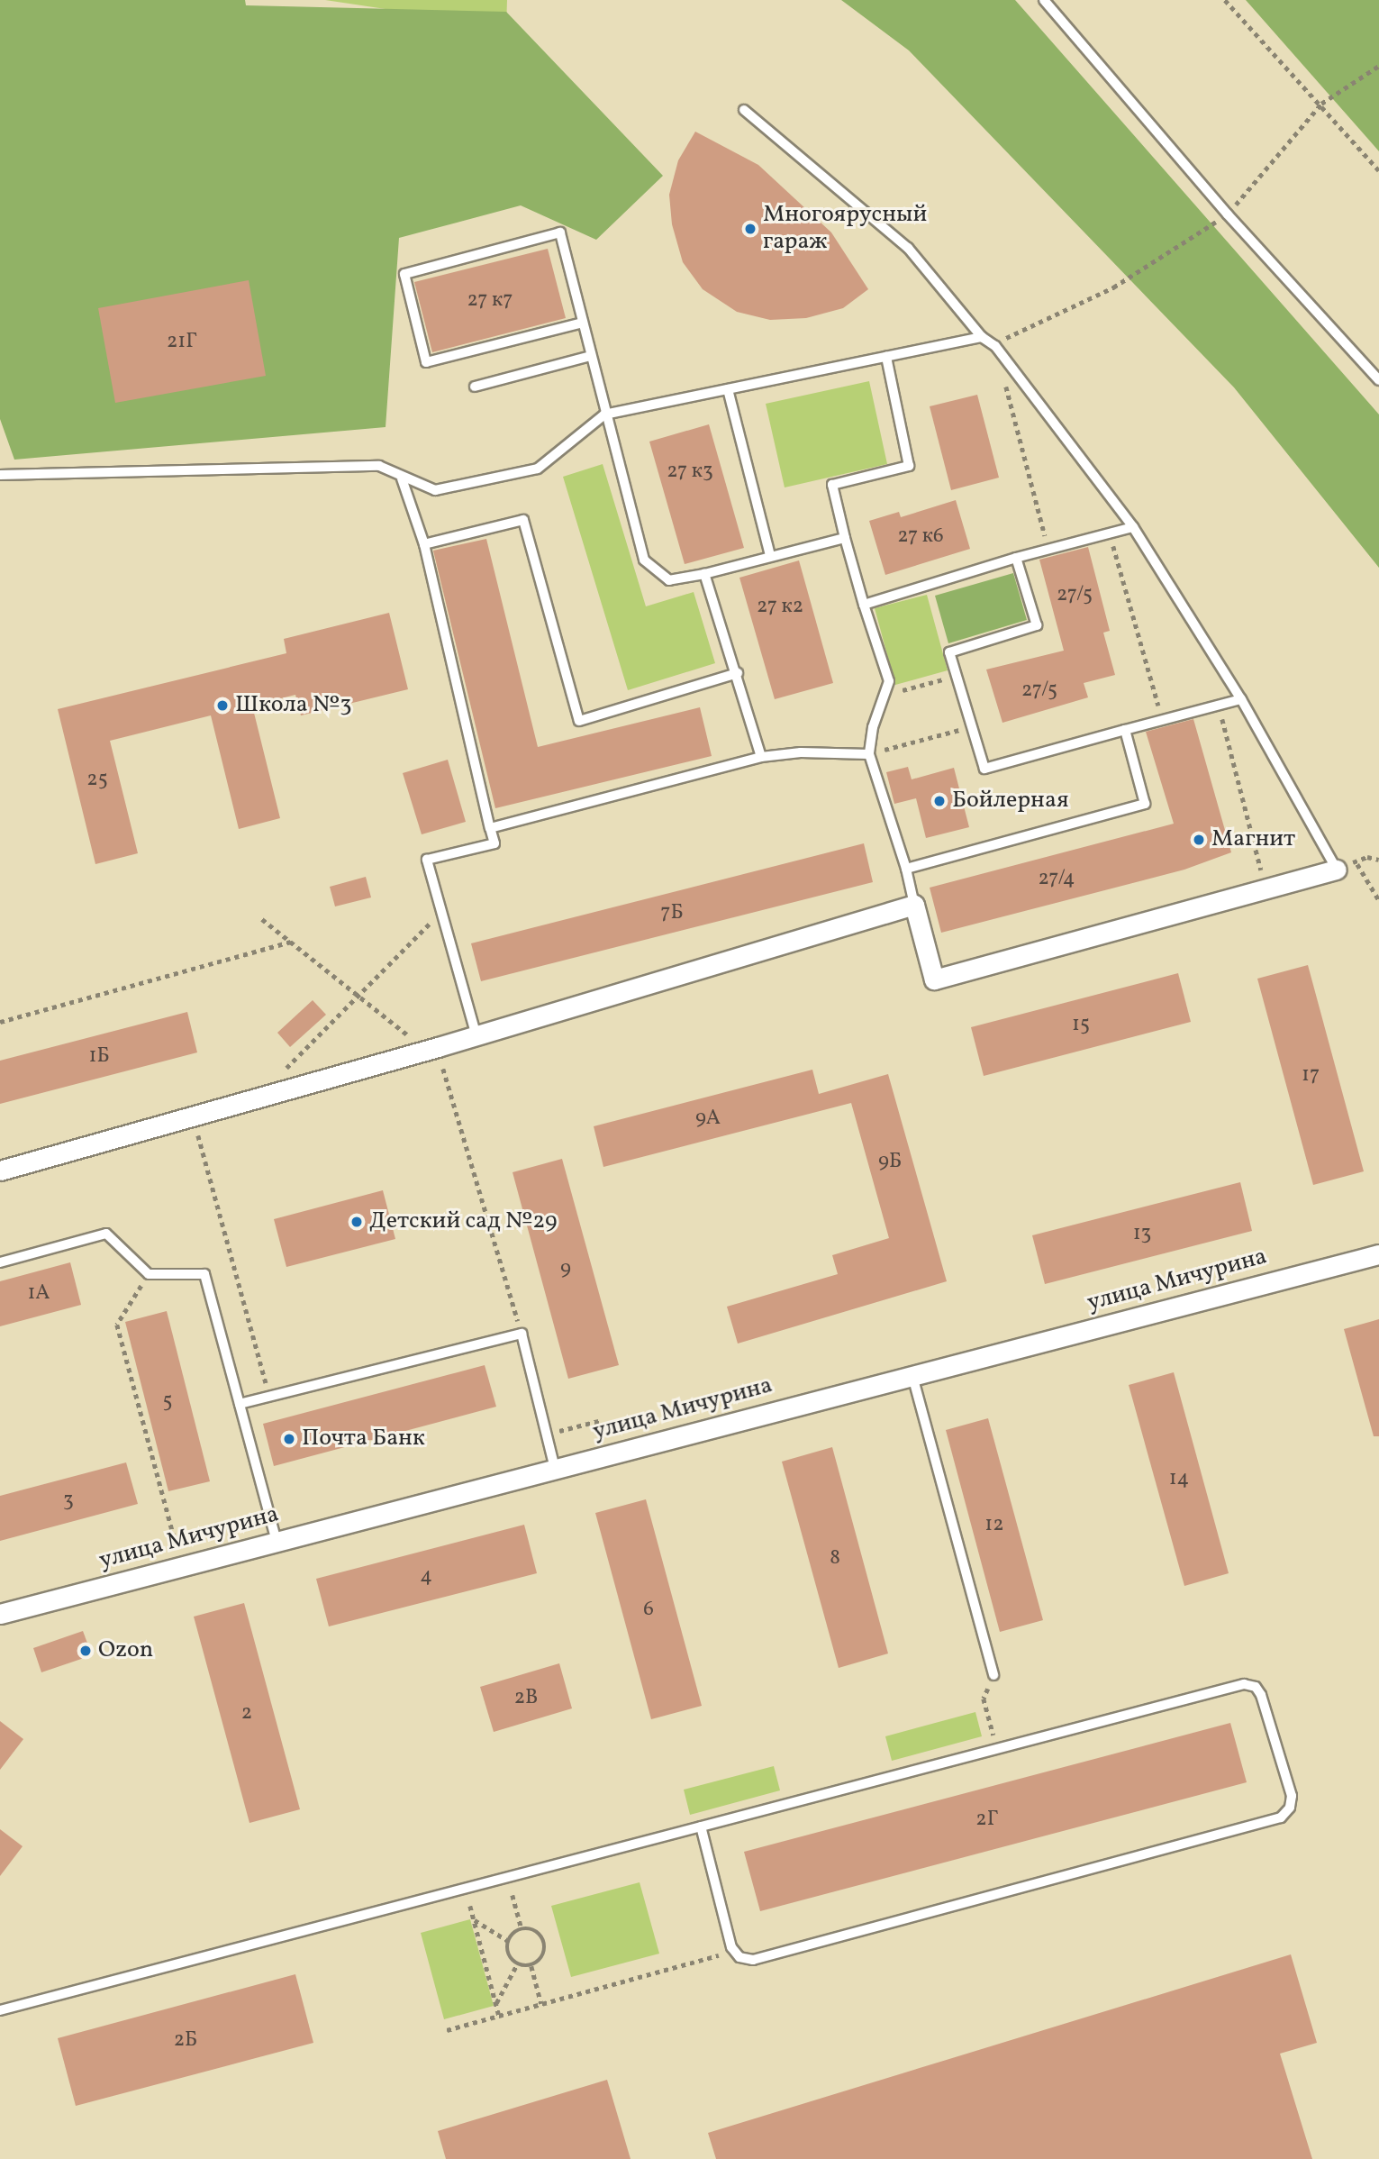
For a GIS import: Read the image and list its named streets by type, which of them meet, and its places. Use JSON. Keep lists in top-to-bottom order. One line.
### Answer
{"streets":{"street":["улица Мичурина"]},"places":["Многоярусный гараж","Школа №3","Бойлерная","Магнит","Детский сад №29","Почта Банк","Ozon"],"house_numbers":["27 к7","21Г","27 к3","27 к6","27/5","27 к2","27/5","25","27/4","7Б","15","1Б","17","9А","9Б","13","9","1А","5","14","3","12","8","4","6","2В","2","2Г","2Б"]}
